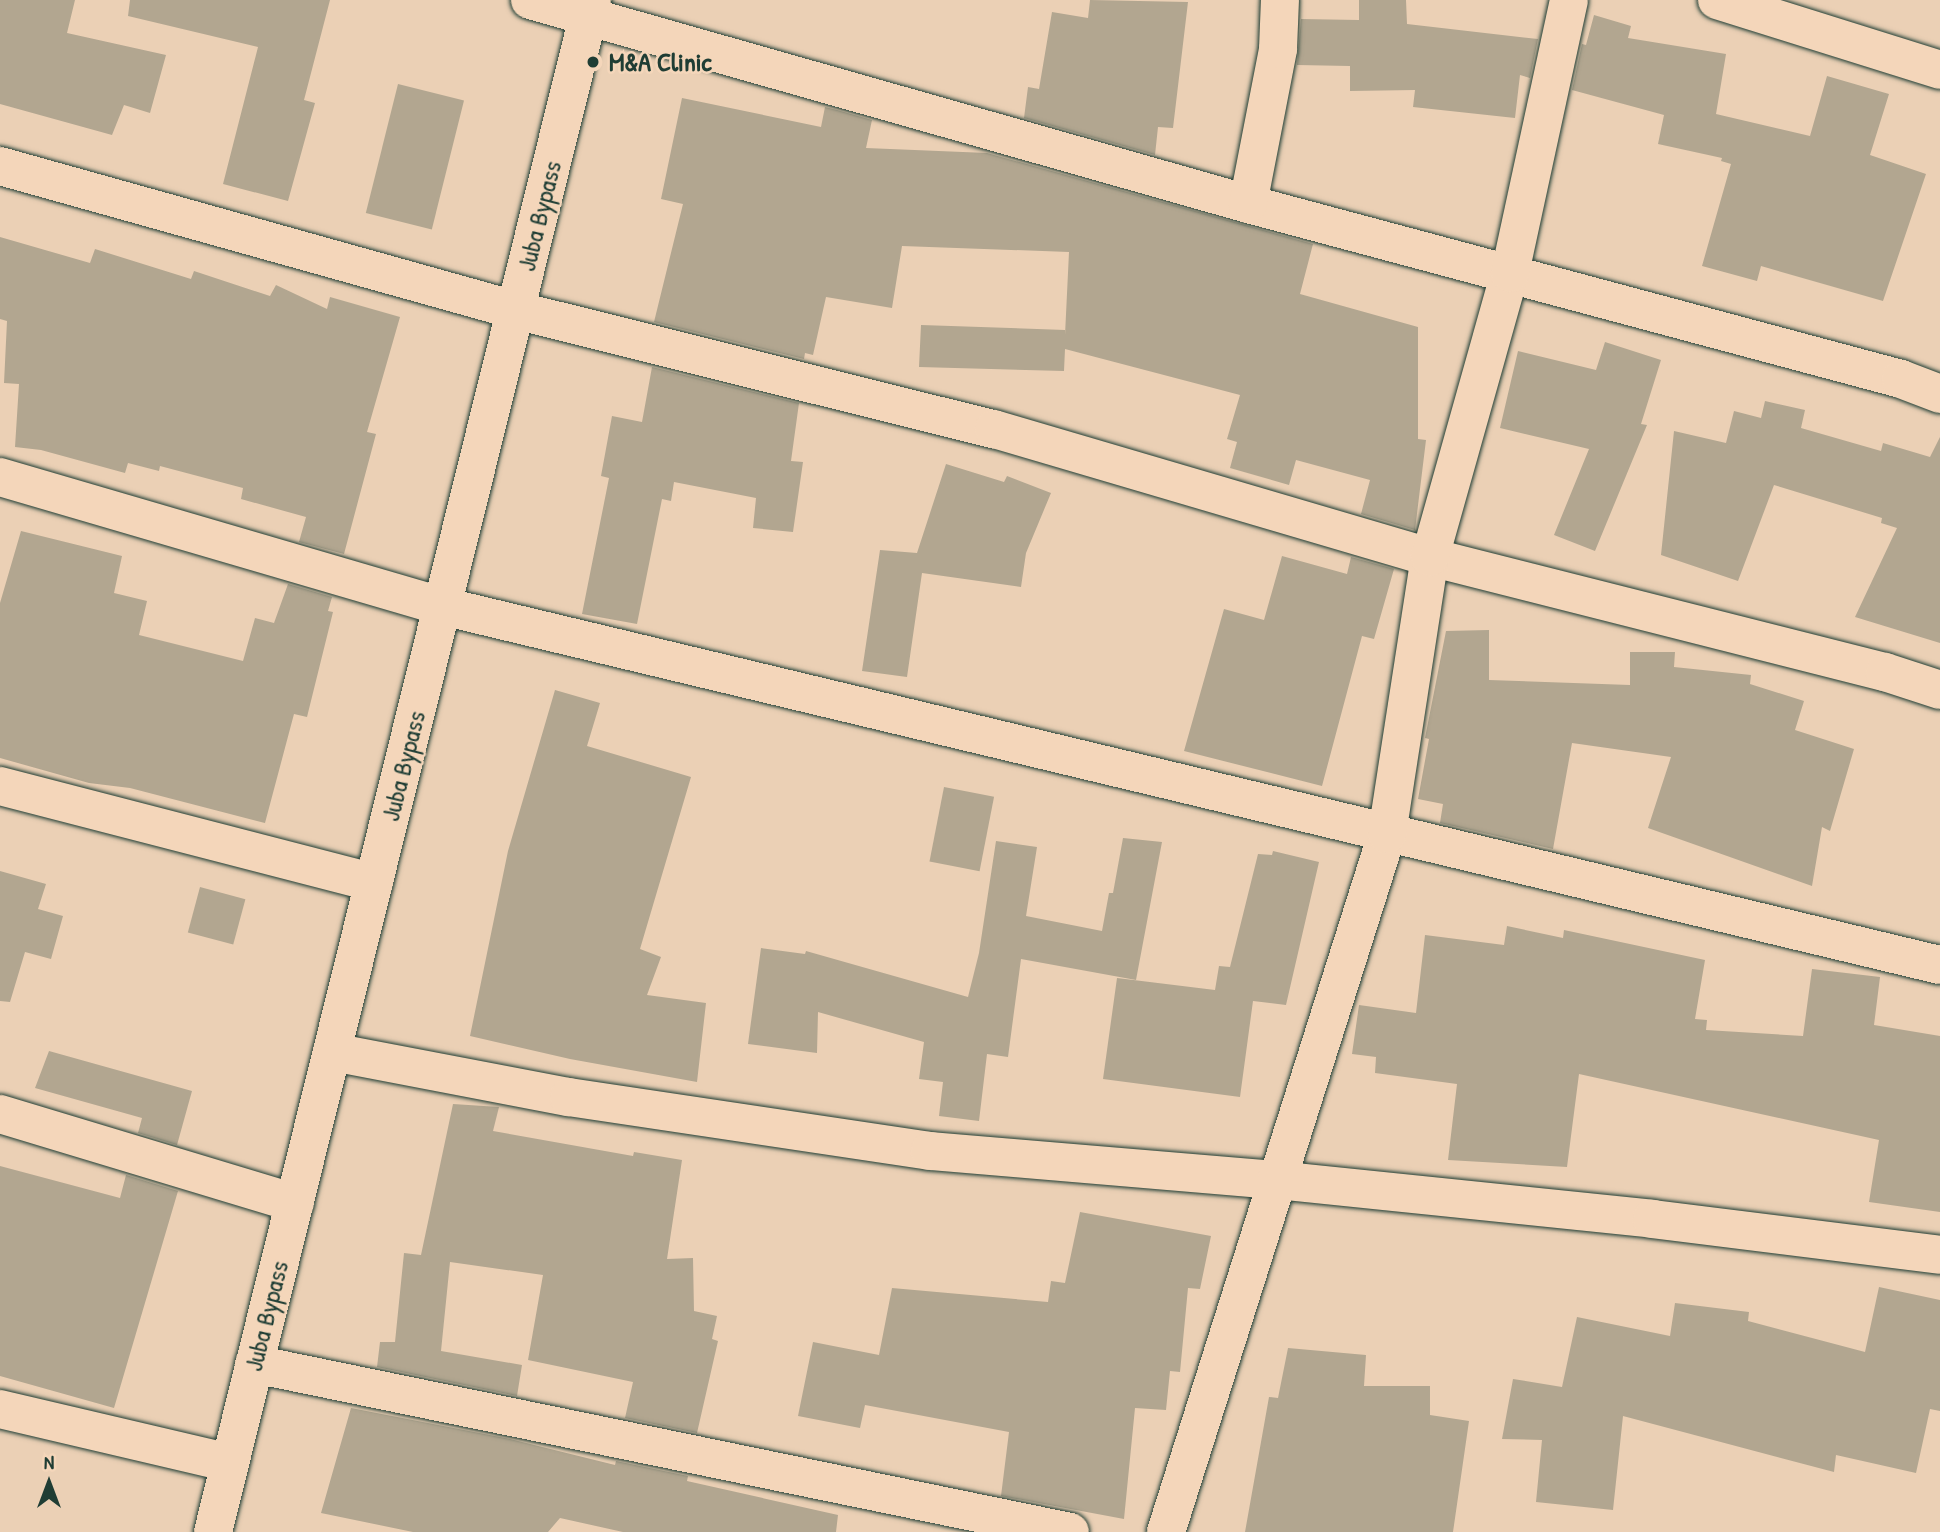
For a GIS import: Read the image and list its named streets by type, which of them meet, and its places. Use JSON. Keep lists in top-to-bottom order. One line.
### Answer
{"streets":{"street":["Juba Bypass"]},"places":["M&A Clinic"],"north":"top"}
